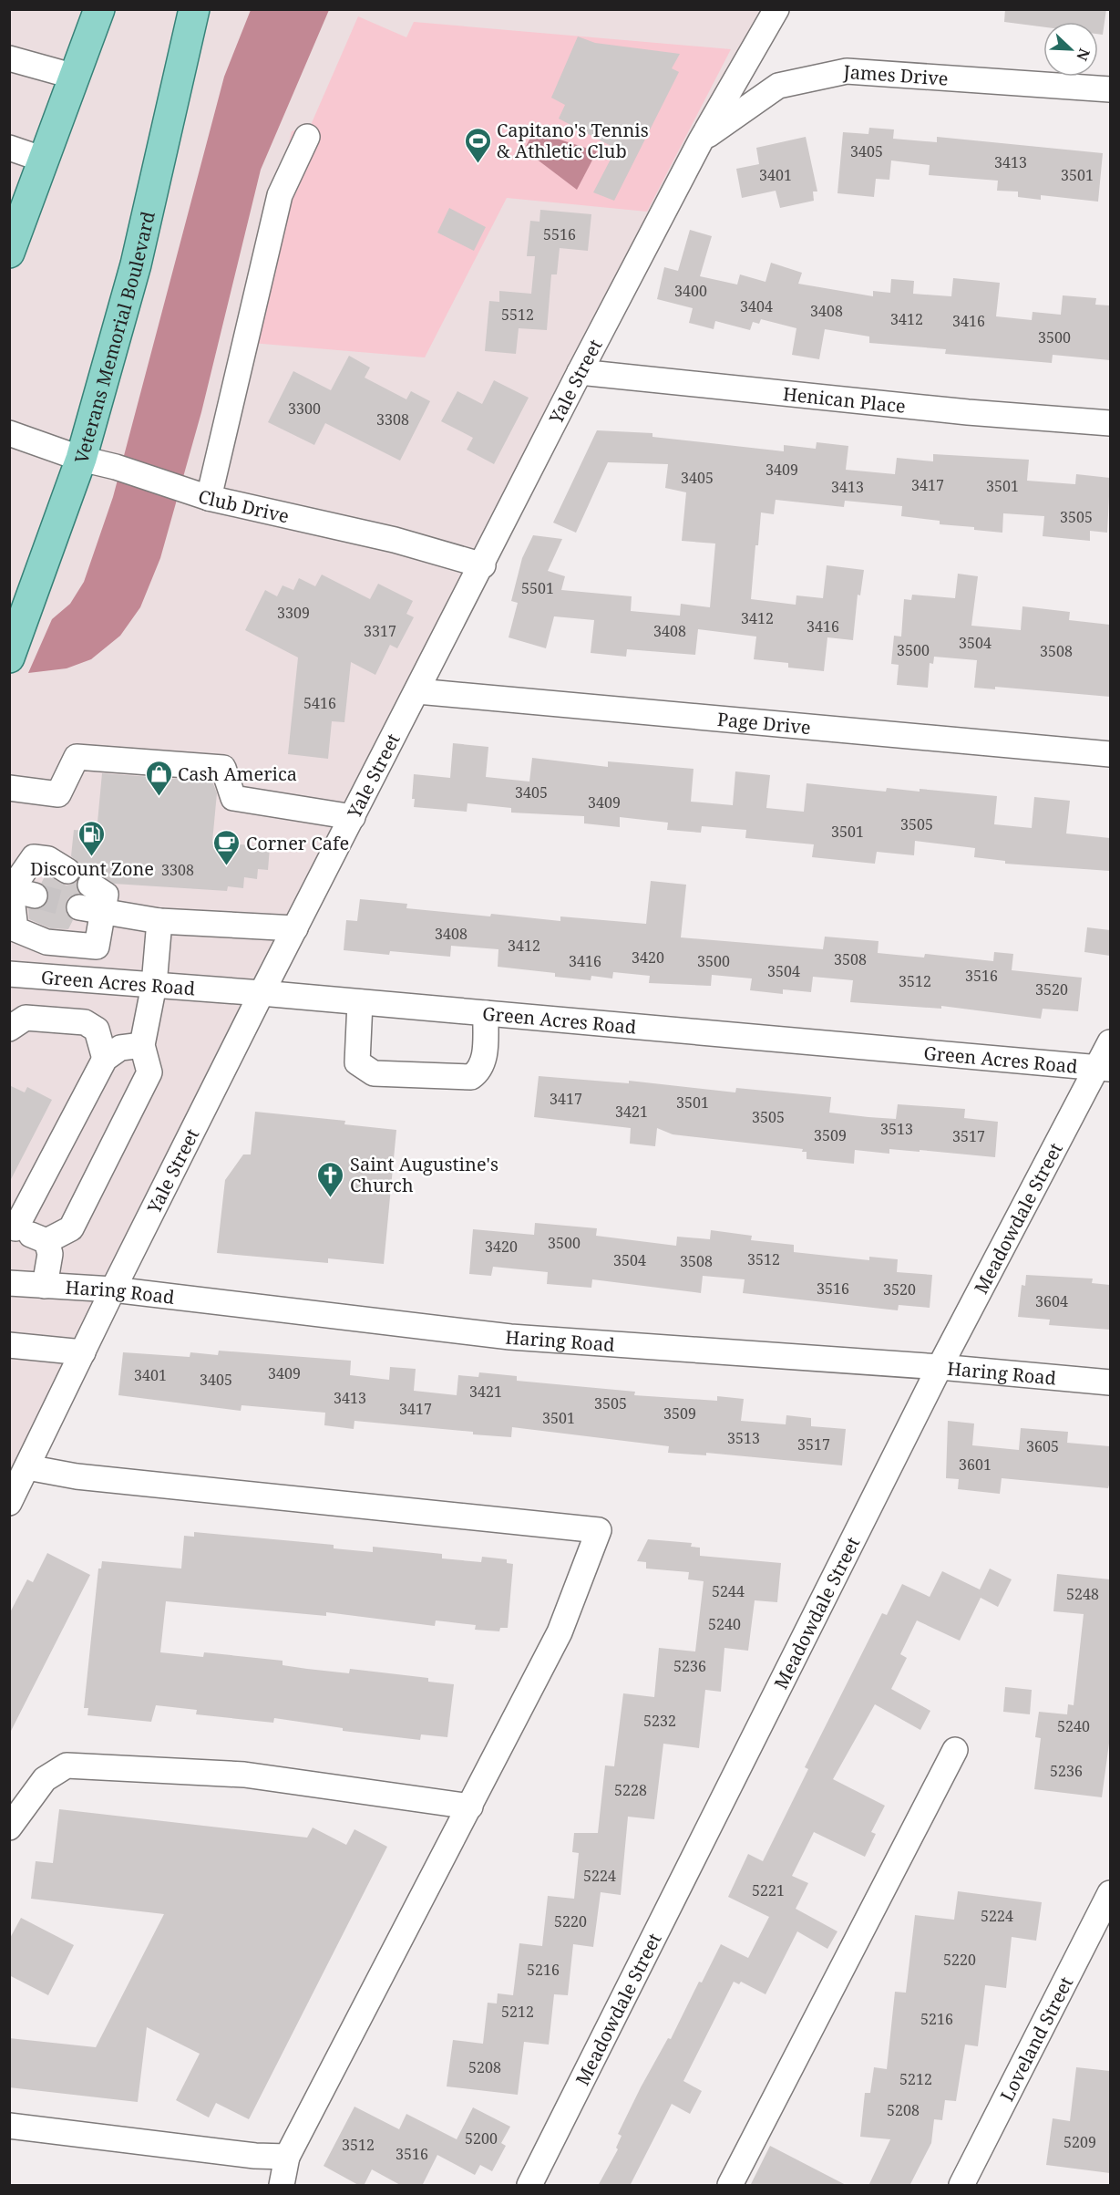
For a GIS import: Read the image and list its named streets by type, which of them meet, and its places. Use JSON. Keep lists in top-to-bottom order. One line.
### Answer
{"streets":{"main road":["Veterans Memorial Boulevard"],"street":["James Drive","Yale Street","Henican Place","Club Drive","Page Drive","Green Acres Road","Meadowdale Street","Haring Road","Loveland Street"]},"crossings":[["James Drive","Yale Street"],["Veterans Memorial Boulevard","Club Drive"],["Yale Street","Henican Place"],["Yale Street","Club Drive"],["Yale Street","Page Drive"],["Yale Street","Green Acres Road"],["Yale Street","Haring Road"],["Green Acres Road","Meadowdale Street"],["Meadowdale Street","Haring Road"]],"places":{"sports":["Capitano's Tennis & Athletic Club"],"shop":["Cash America"],"fuel station":["Discount Zone"],"cafe":["Corner Cafe"],"church":["Saint Augustine's Church"]},"house_numbers":["3405","3413","3401","3501","5516","3400","3404","3408","5512","3412","3416","3500","3300","3308","3409","3405","3417","3501","3413","3505","5501","3309","3412","3416","3317","3408","3504","3500","3508","5416","3405","3409","3505","3501","3308","3408","3412","3420","3508","3416","3500","3504","3516","3512","3520","3417","3501","3421","3505","3513","3509","3517","3500","3420","3512","3504","3508","3516","3520","3604","3409","3401","3405","3421","3413","3505","3417","3509","3501","3513","3517","3605","3601","5244","5248","5240","5236","5232","5240","5236","5228","5224","5221","5224","5220","5220","5216","5212","5216","5208","5212","5208","5200","5209","3512","3516"],"north":"bottom right"}
